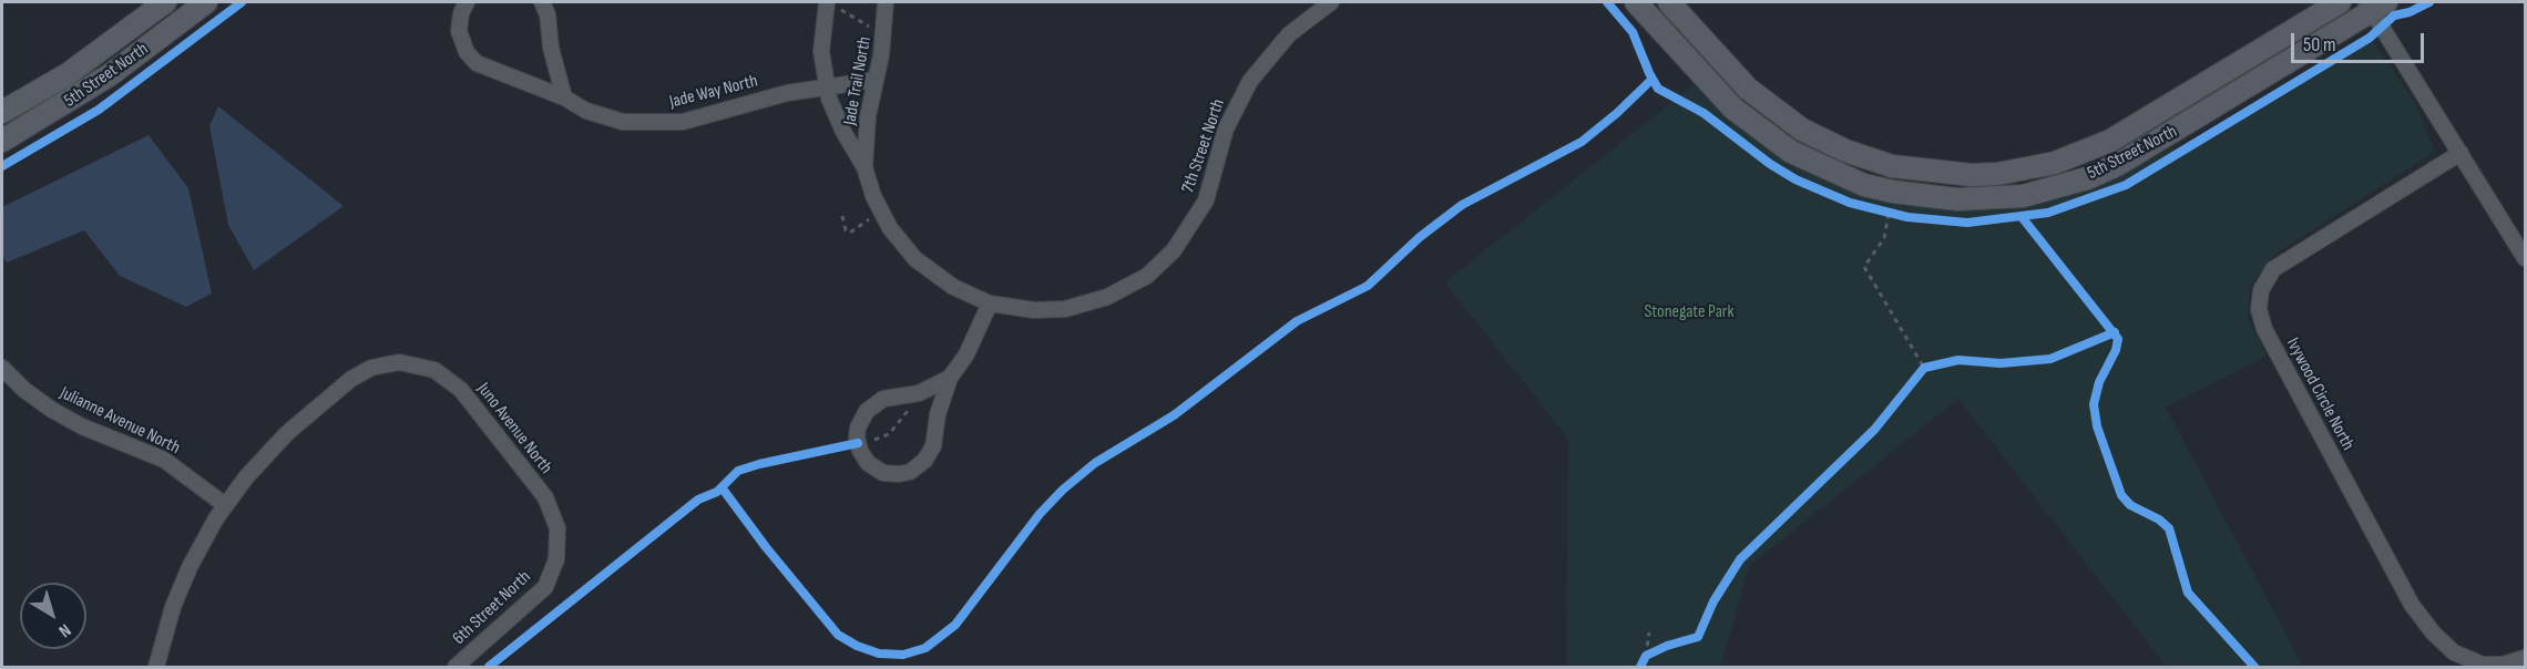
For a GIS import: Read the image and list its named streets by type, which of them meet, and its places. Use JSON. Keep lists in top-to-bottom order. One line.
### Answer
{"streets":{"street":["5th Street North","Jade Trail North","Jade Way North","7th Street North","Ivywood Circle North","Julianne Avenue North","Juno Avenue North","6th Street North"]},"crossings":[["Jade Trail North","Jade Way North"],["Jade Trail North","7th Street North"],["Julianne Avenue North","Juno Avenue North"],["Juno Avenue North","6th Street North"]],"parks":["Stonegate Park"],"scale_bar":"50 m","north":"bottom right"}
